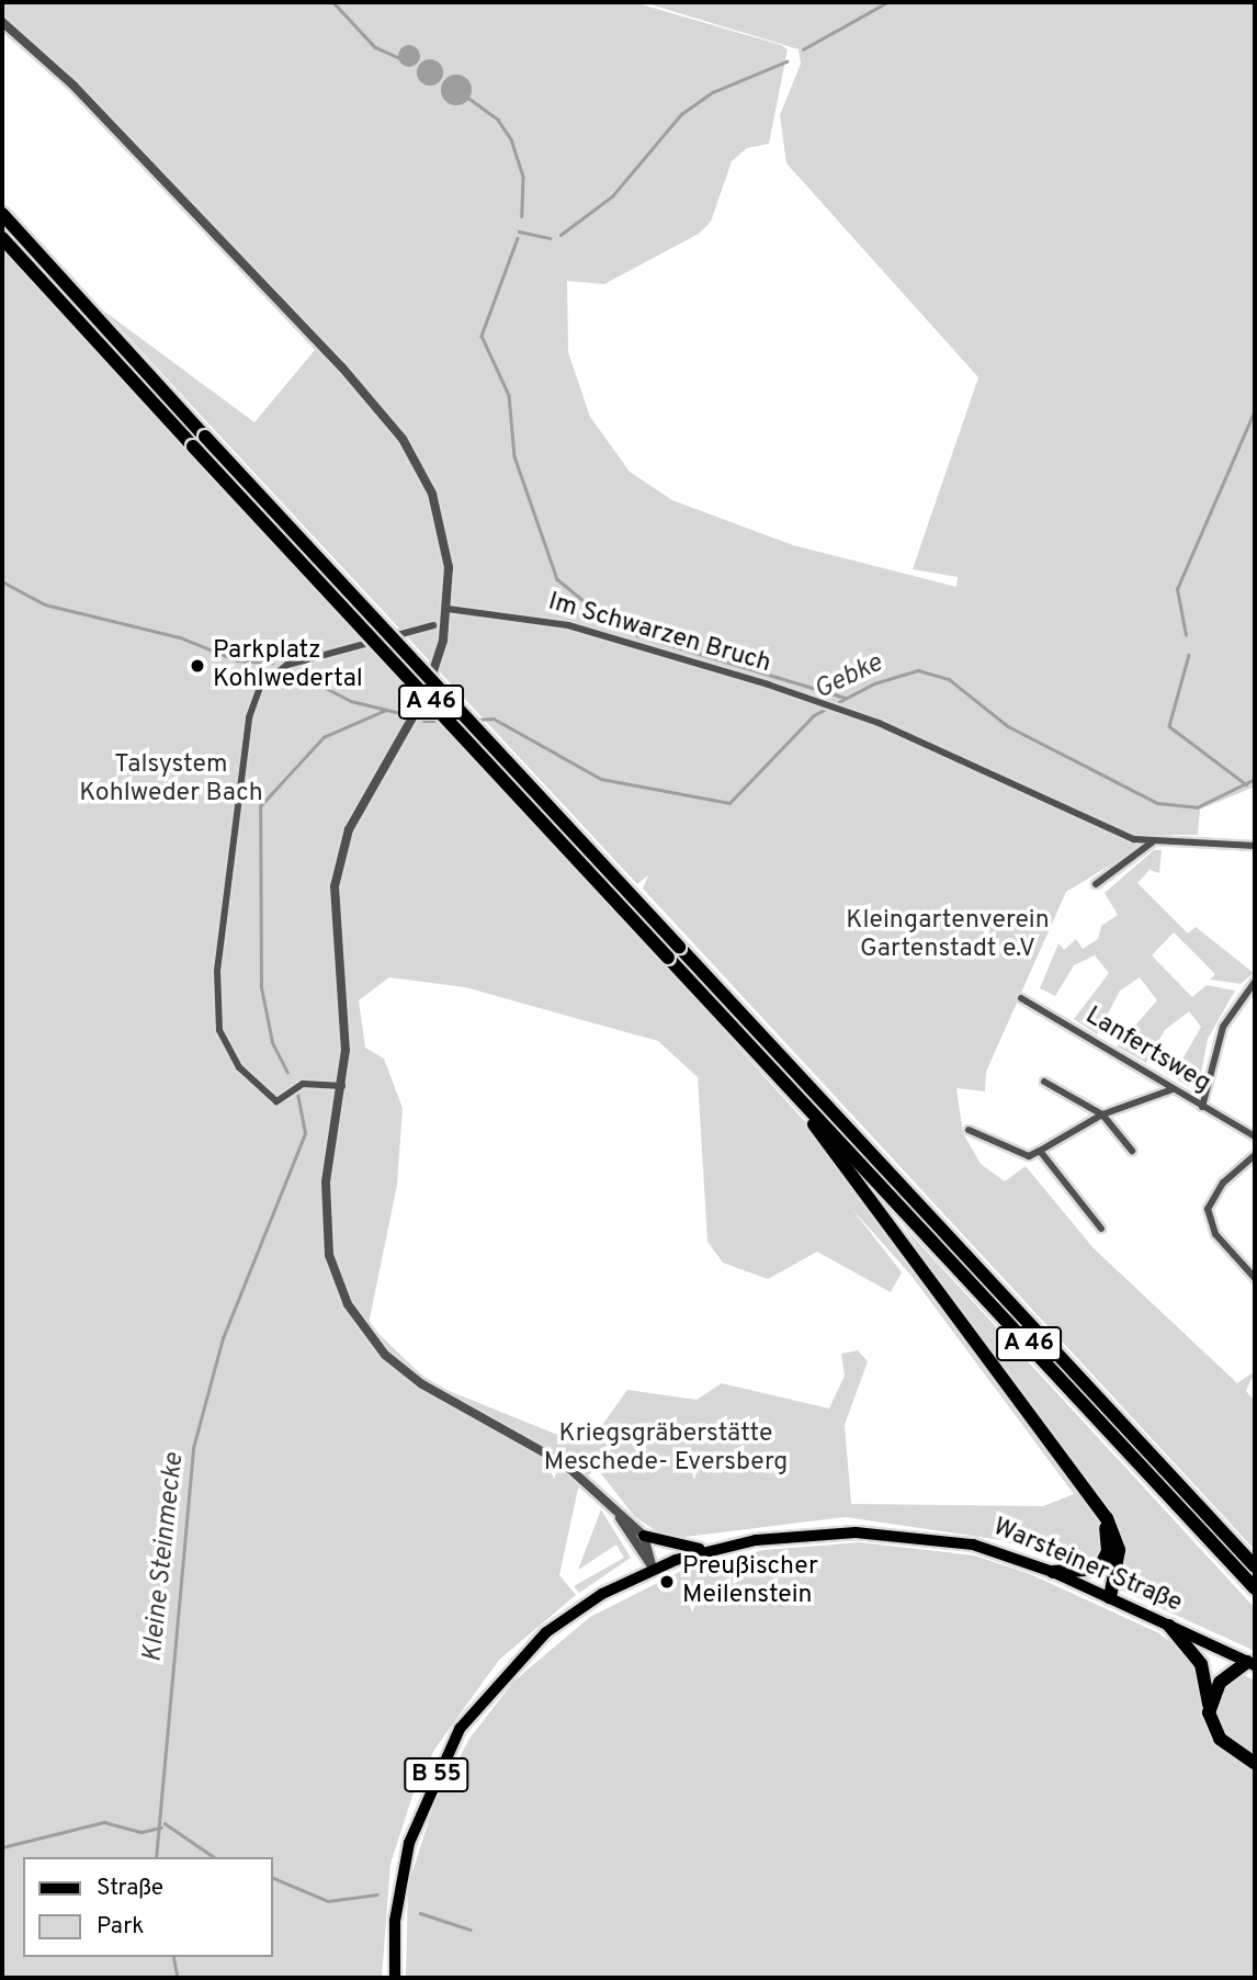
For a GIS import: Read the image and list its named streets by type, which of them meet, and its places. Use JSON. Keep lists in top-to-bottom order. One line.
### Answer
{"streets":{"highway":["A 46"],"main road":["Warsteiner Straße","B 55"],"street":["Im Schwarzen Bruch","Lanfertsweg"]},"water":["Gebke","Kleine Steinmecke"],"parks":["Talsystem Kohlweder Bach","Kleingartenverein Gartenstadt e.V","Kriegsgräberstätte Meschede- Eversberg"],"places":["Parkplatz Kohlwedertal","Preußischer Meilenstein"],"legend":["Straße","Park"]}
